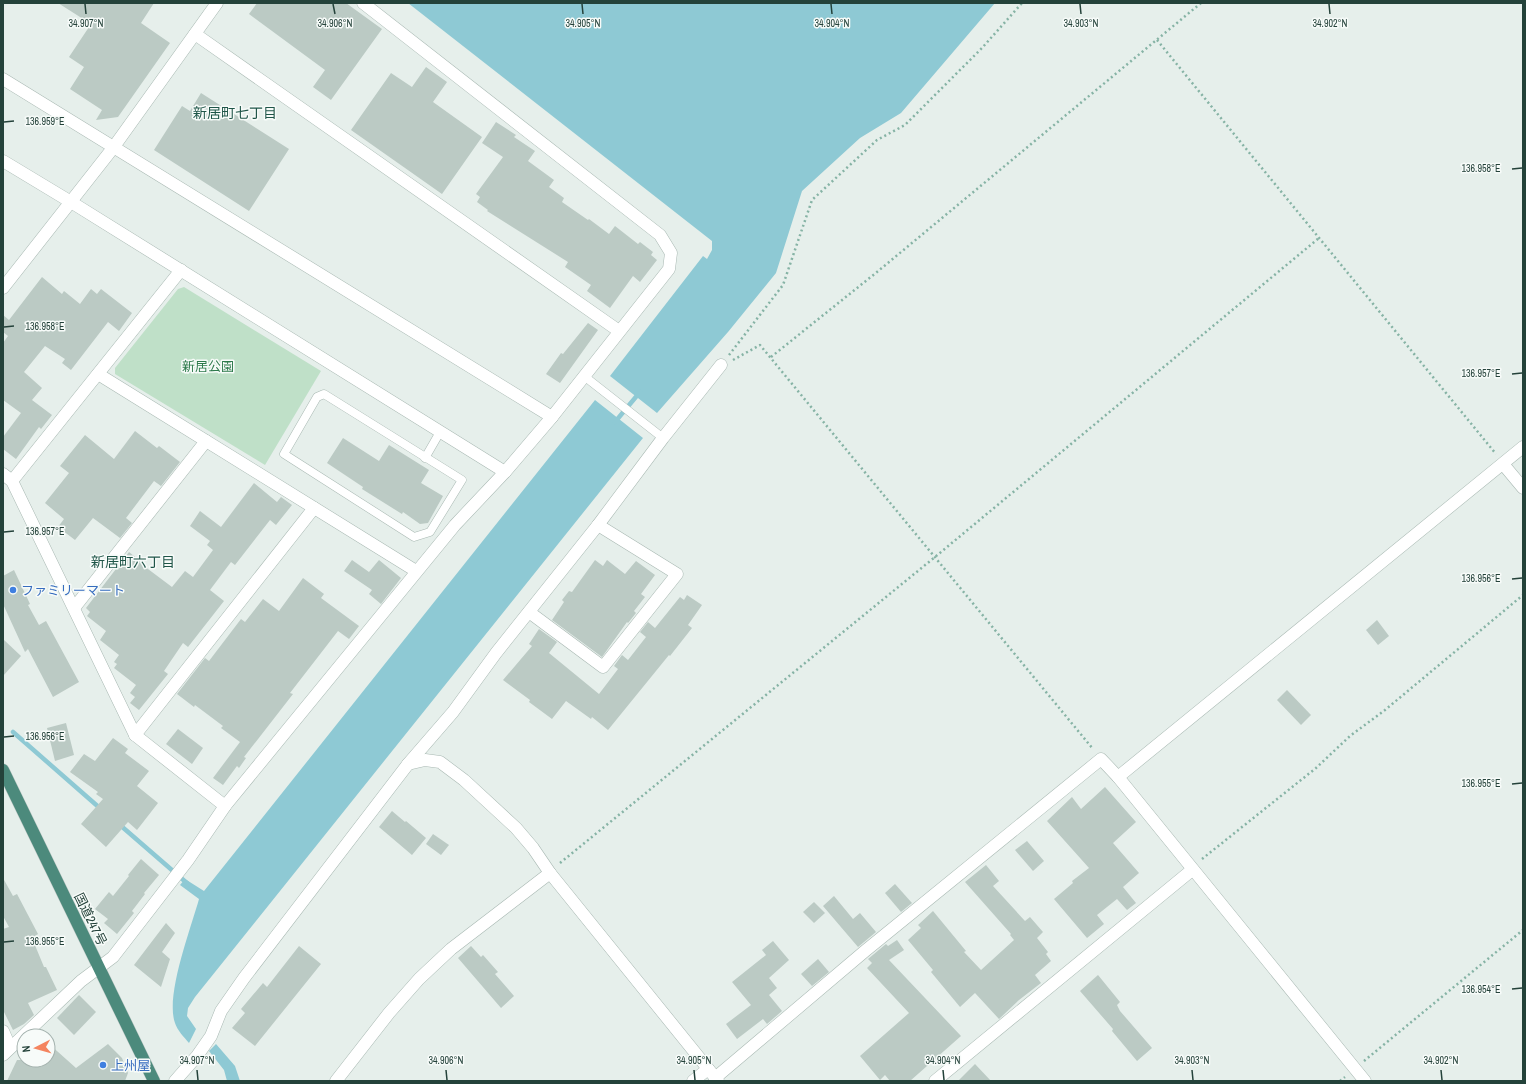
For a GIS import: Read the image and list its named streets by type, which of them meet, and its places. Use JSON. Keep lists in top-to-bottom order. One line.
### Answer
{"streets":{"highway":["国道247号"]},"districts":["新居町七丁目","新居町六丁目"],"parks":["新居公園"],"places":["ファミリーマート","上州屋"],"north":"left","coordinates":["34.907°N","34.906°N","34.905°N","34.904°N","34.903°N","34.902°N","136.959°E","136.958°E","136.957°E","136.956°E","136.955°E","136.954°E"]}
